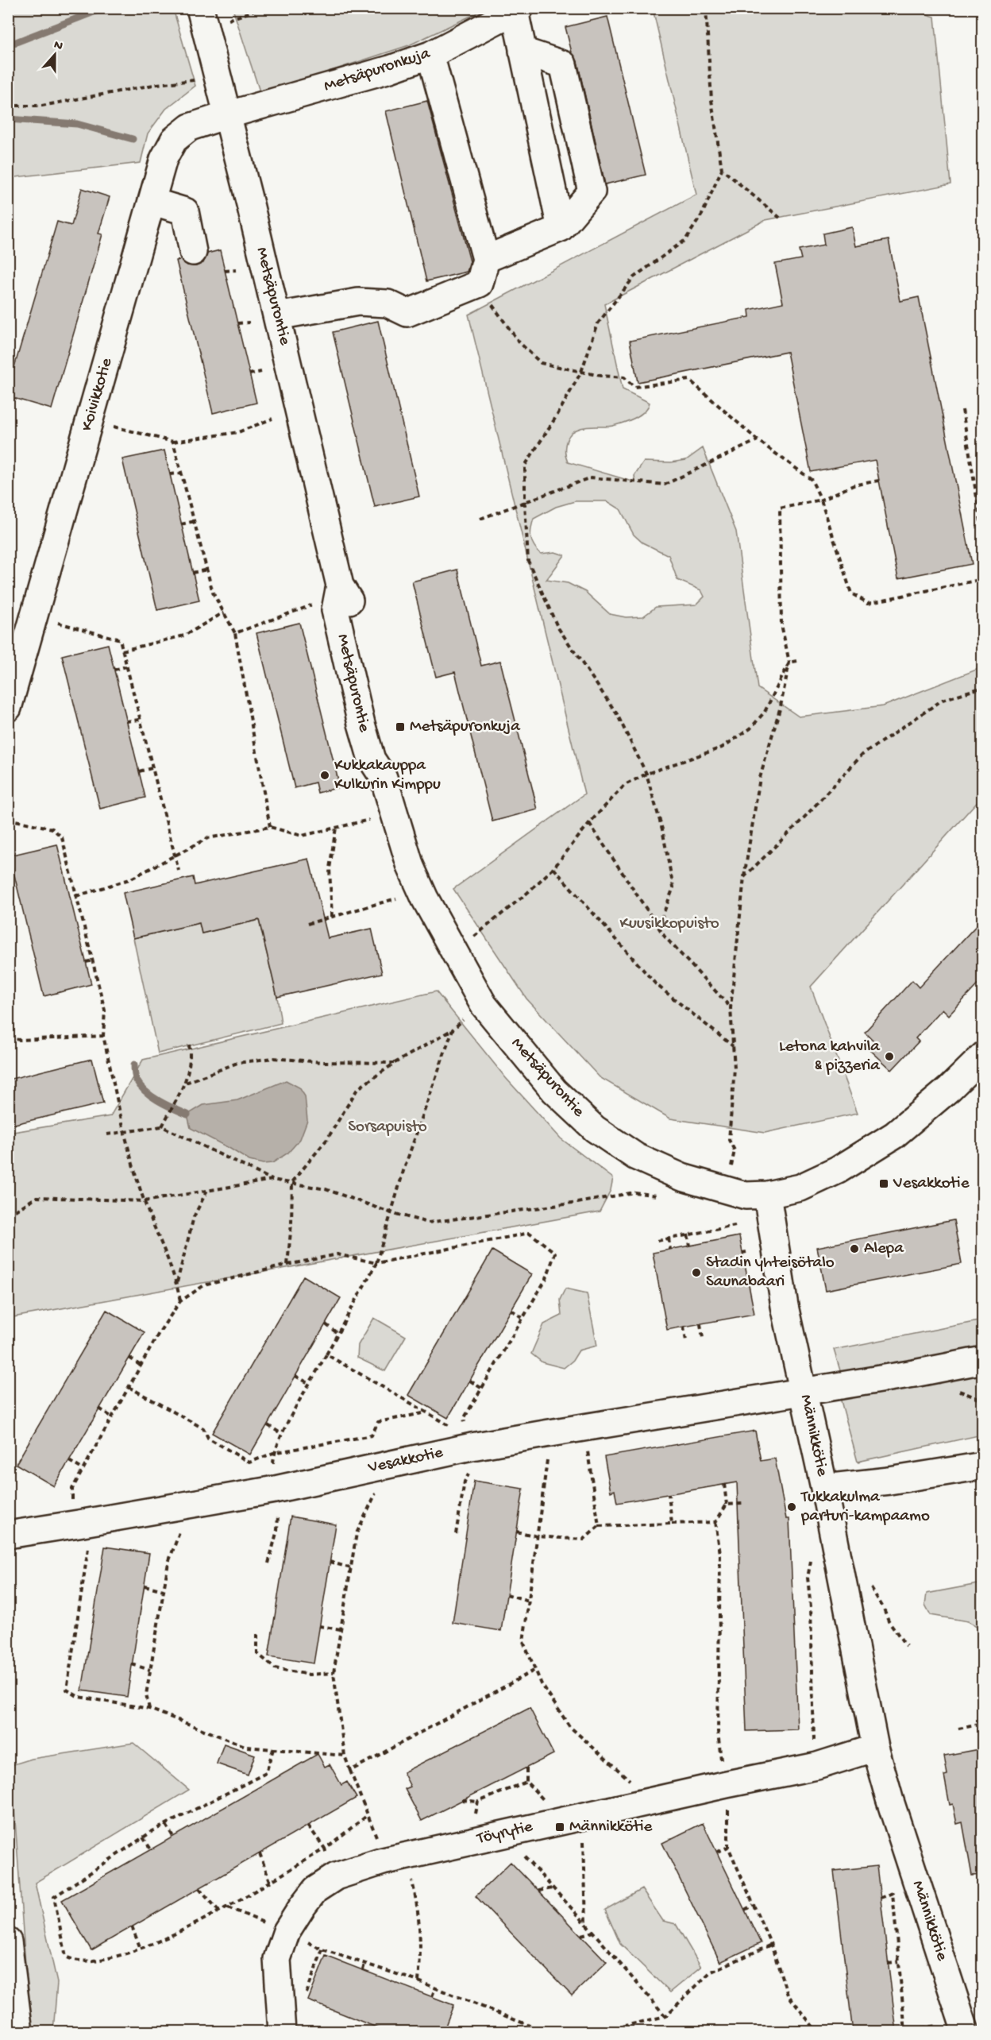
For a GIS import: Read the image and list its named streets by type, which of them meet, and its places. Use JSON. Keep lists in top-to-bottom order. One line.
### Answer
{"streets":{"street":["Metsäpuronkuja","Metsäpurontie","Koivikkotie","Männikkötie","Vesakkotie","Töyrytie"]},"crossings":[["Metsäpuronkuja","Metsäpurontie"],["Metsäpuronkuja","Koivikkotie"],["Metsäpurontie","Koivikkotie"],["Metsäpurontie","Männikkötie"],["Männikkötie","Vesakkotie"],["Männikkötie","Töyrytie"]],"parks":["Kuusikkopuisto","Sorsapuisto"],"places":{"transit":["Metsäpuronkuja","Vesakkotie","Männikkötie"],"other":["Kukkakauppa Kulkurin Kimppu","Letona kahvila & pizzeria","Alepa","Stadin yhteisötalo Saunabaari","Tukkakulma parturi-kampaamo"]},"north":"top"}
